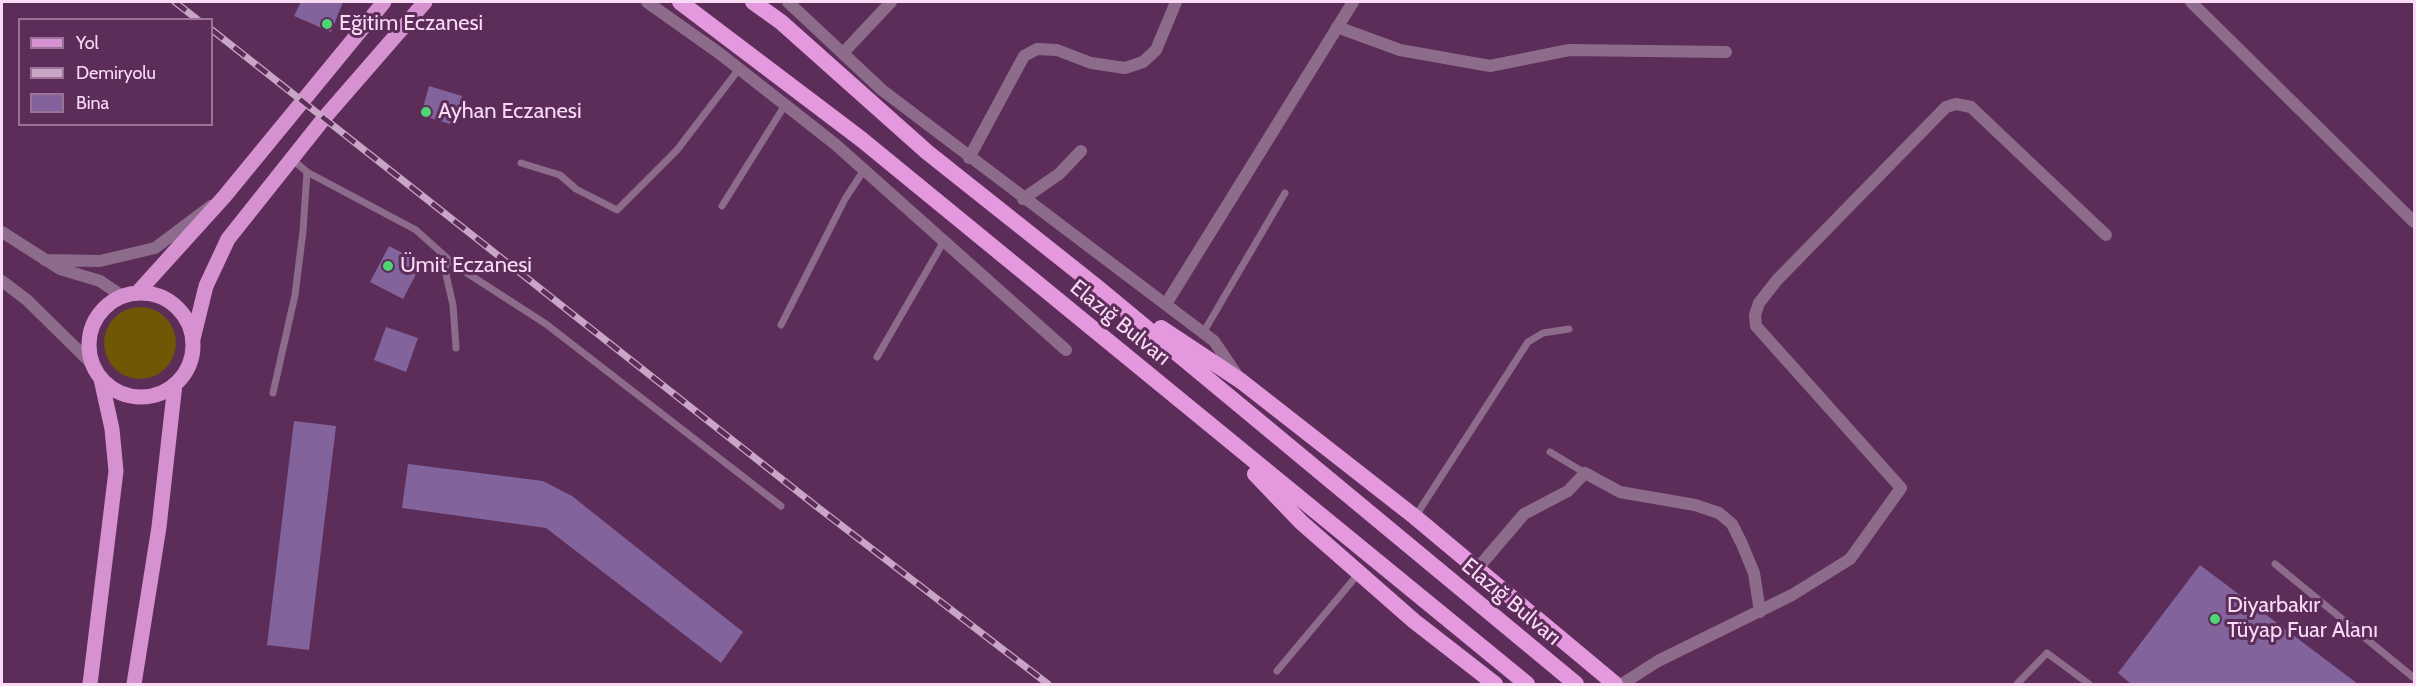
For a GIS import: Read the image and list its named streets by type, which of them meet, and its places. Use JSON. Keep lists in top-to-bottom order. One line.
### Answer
{"streets":{"highway":["Elazığ Bulvarı"]},"places":["Eğitim Eczanesi","Ayhan Eczanesi","Ümit Eczanesi","Diyarbakır Tüyap Fuar Alanı"],"legend":["Yol","Demiryolu","Bina"]}
